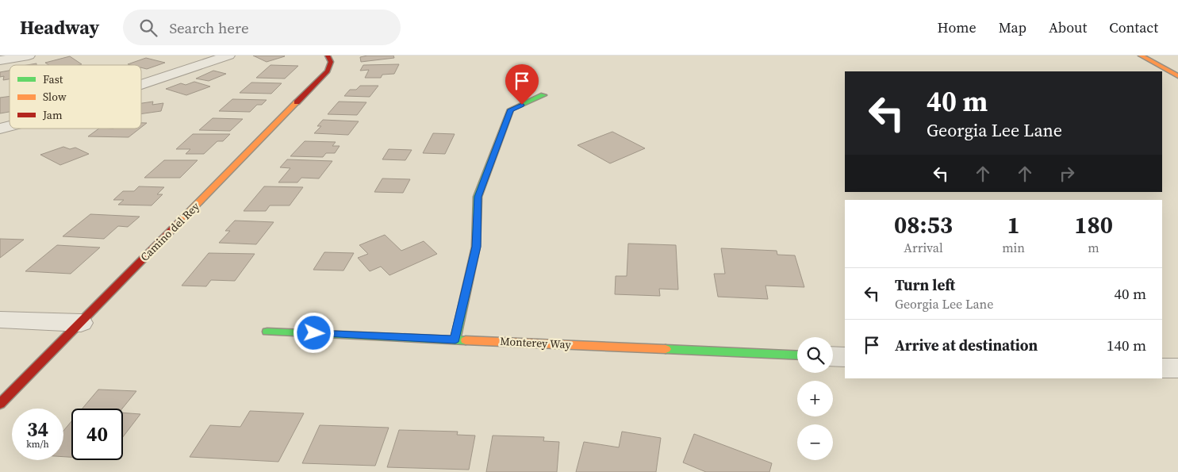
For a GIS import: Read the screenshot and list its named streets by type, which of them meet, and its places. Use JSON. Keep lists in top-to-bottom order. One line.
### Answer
{"streets":{"street":["Camino del Rey","Monterey Way"]},"legend":["Fast","Slow","Jam"],"page":{"header":"Headway","search":"Search here","nav":["Home","Map","About","Contact"],"turn":["40 m","Georgia Lee Lane"],"eta":["08:53","Arrival","1","min","180","m"],"list":[{"name":"Turn left","note":"Georgia Lee Lane","value":"40 m"},{"name":"Arrive at destination","value":"140 m"}],"map_buttons":["+","−"],"speed":"34 km/h","limit":"40"}}
